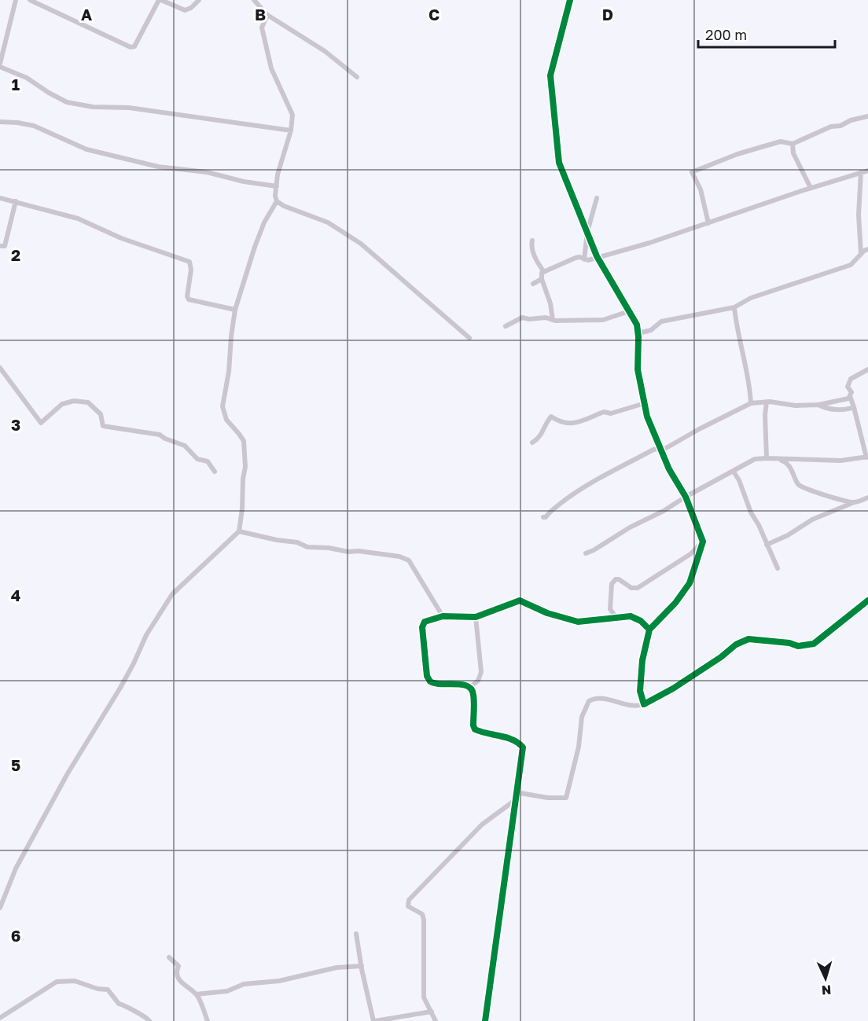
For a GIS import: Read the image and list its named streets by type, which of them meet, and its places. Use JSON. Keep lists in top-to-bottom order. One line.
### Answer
{"scale_bar":"200 m","north":"bottom","grid":{"columns":["A","B","C","D"],"rows":["1","2","3","4","5","6"]}}
